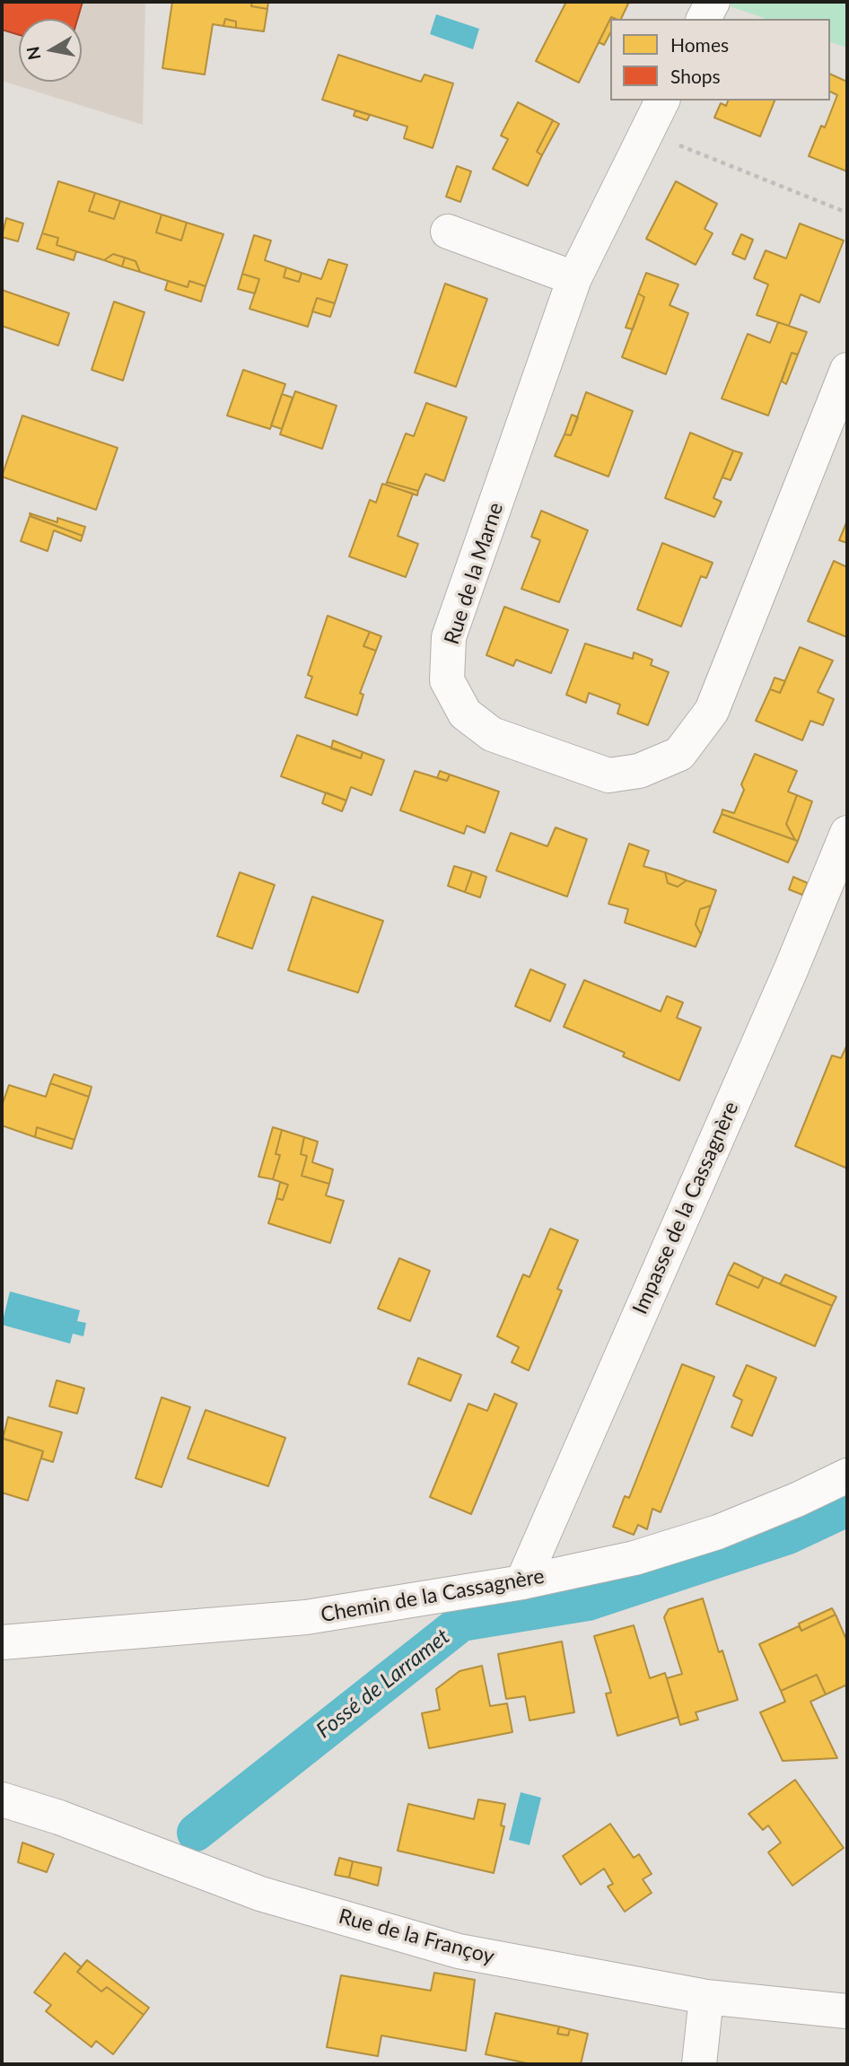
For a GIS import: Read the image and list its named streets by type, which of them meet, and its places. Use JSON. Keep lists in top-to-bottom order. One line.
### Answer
{"streets":{"street":["Rue de la Marne","Impasse de la Cassagnère","Chemin de la Cassagnère","Rue de la Françoy"]},"crossings":[["Impasse de la Cassagnère","Chemin de la Cassagnère"]],"water":["Fossé de Larramet"],"legend":["Homes","Shops"],"north":"left"}
